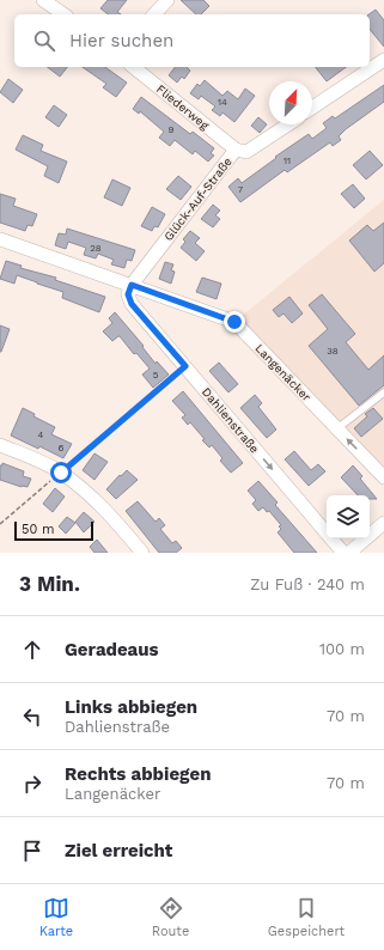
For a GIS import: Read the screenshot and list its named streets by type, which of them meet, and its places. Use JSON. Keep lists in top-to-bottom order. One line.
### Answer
{"streets":{"street":["Fliederweg","Glück-Auf-Straße","Langenäcker","Dahlienstraße"]},"crossings":[["Fliederweg","Glück-Auf-Straße"],["Glück-Auf-Straße","Langenäcker"],["Glück-Auf-Straße","Dahlienstraße"],["Langenäcker","Dahlienstraße"]],"one_way":["Dahlienstraße"],"house_numbers":["14","9","11","7","28","38","5","4","6"],"scale_bar":"50 m","north":"top right","page":{"search":"Hier suchen","scale":"50 m","heading":["3 Min.","Zu Fuß · 240 m"],"list":[["Geradeaus","100 m"],["Links abbiegen","Dahlienstraße","70 m"],["Rechts abbiegen","Langenäcker","70 m"],"Ziel erreicht"],"nav":["Karte","Route","Gespeichert"]}}
